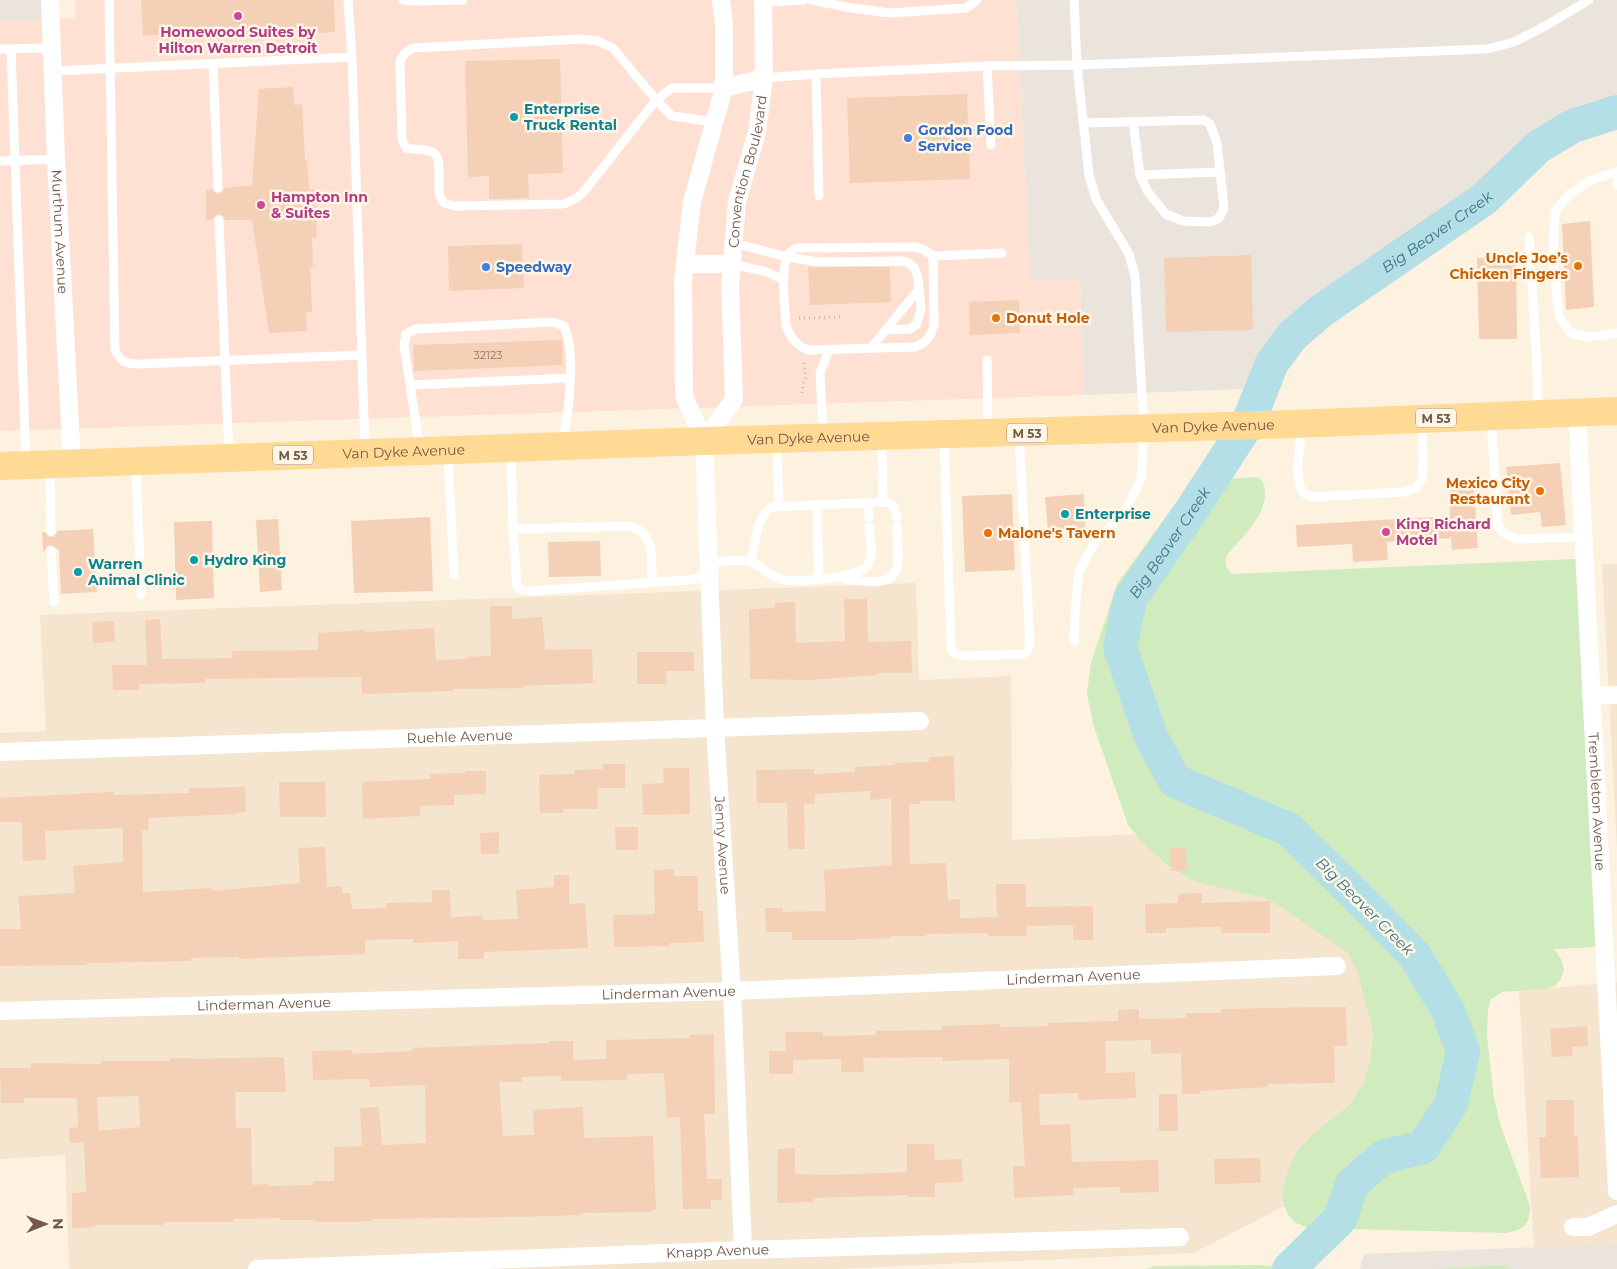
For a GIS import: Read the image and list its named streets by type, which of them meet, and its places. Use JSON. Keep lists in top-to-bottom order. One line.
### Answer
{"streets":{"main road":["M 53","Van Dyke Avenue"],"street":["Convention Boulevard","Murthum Avenue","Ruehle Avenue","Trembleton Avenue","Jenny Avenue","Linderman Avenue","Knapp Avenue"]},"crossings":[["Convention Boulevard","Van Dyke Avenue"],["Convention Boulevard","Jenny Avenue"],["Murthum Avenue","Van Dyke Avenue"],["Van Dyke Avenue","Trembleton Avenue"],["Van Dyke Avenue","Jenny Avenue"],["Ruehle Avenue","Jenny Avenue"],["Jenny Avenue","Linderman Avenue"],["Jenny Avenue","Knapp Avenue"]],"water":["Big Beaver Creek"],"places":["Homewood Suites by Hilton Warren Detroit","Enterprise Truck Rental","Gordon Food Service","Hampton Inn & Suites","Uncle Joe’s Chicken Fingers","Speedway","Donut Hole","Mexico City Restaurant","Enterprise","King Richard Motel","Malone's Tavern","Hydro King","Warren Animal Clinic"],"house_numbers":["32123"],"north":"right"}
